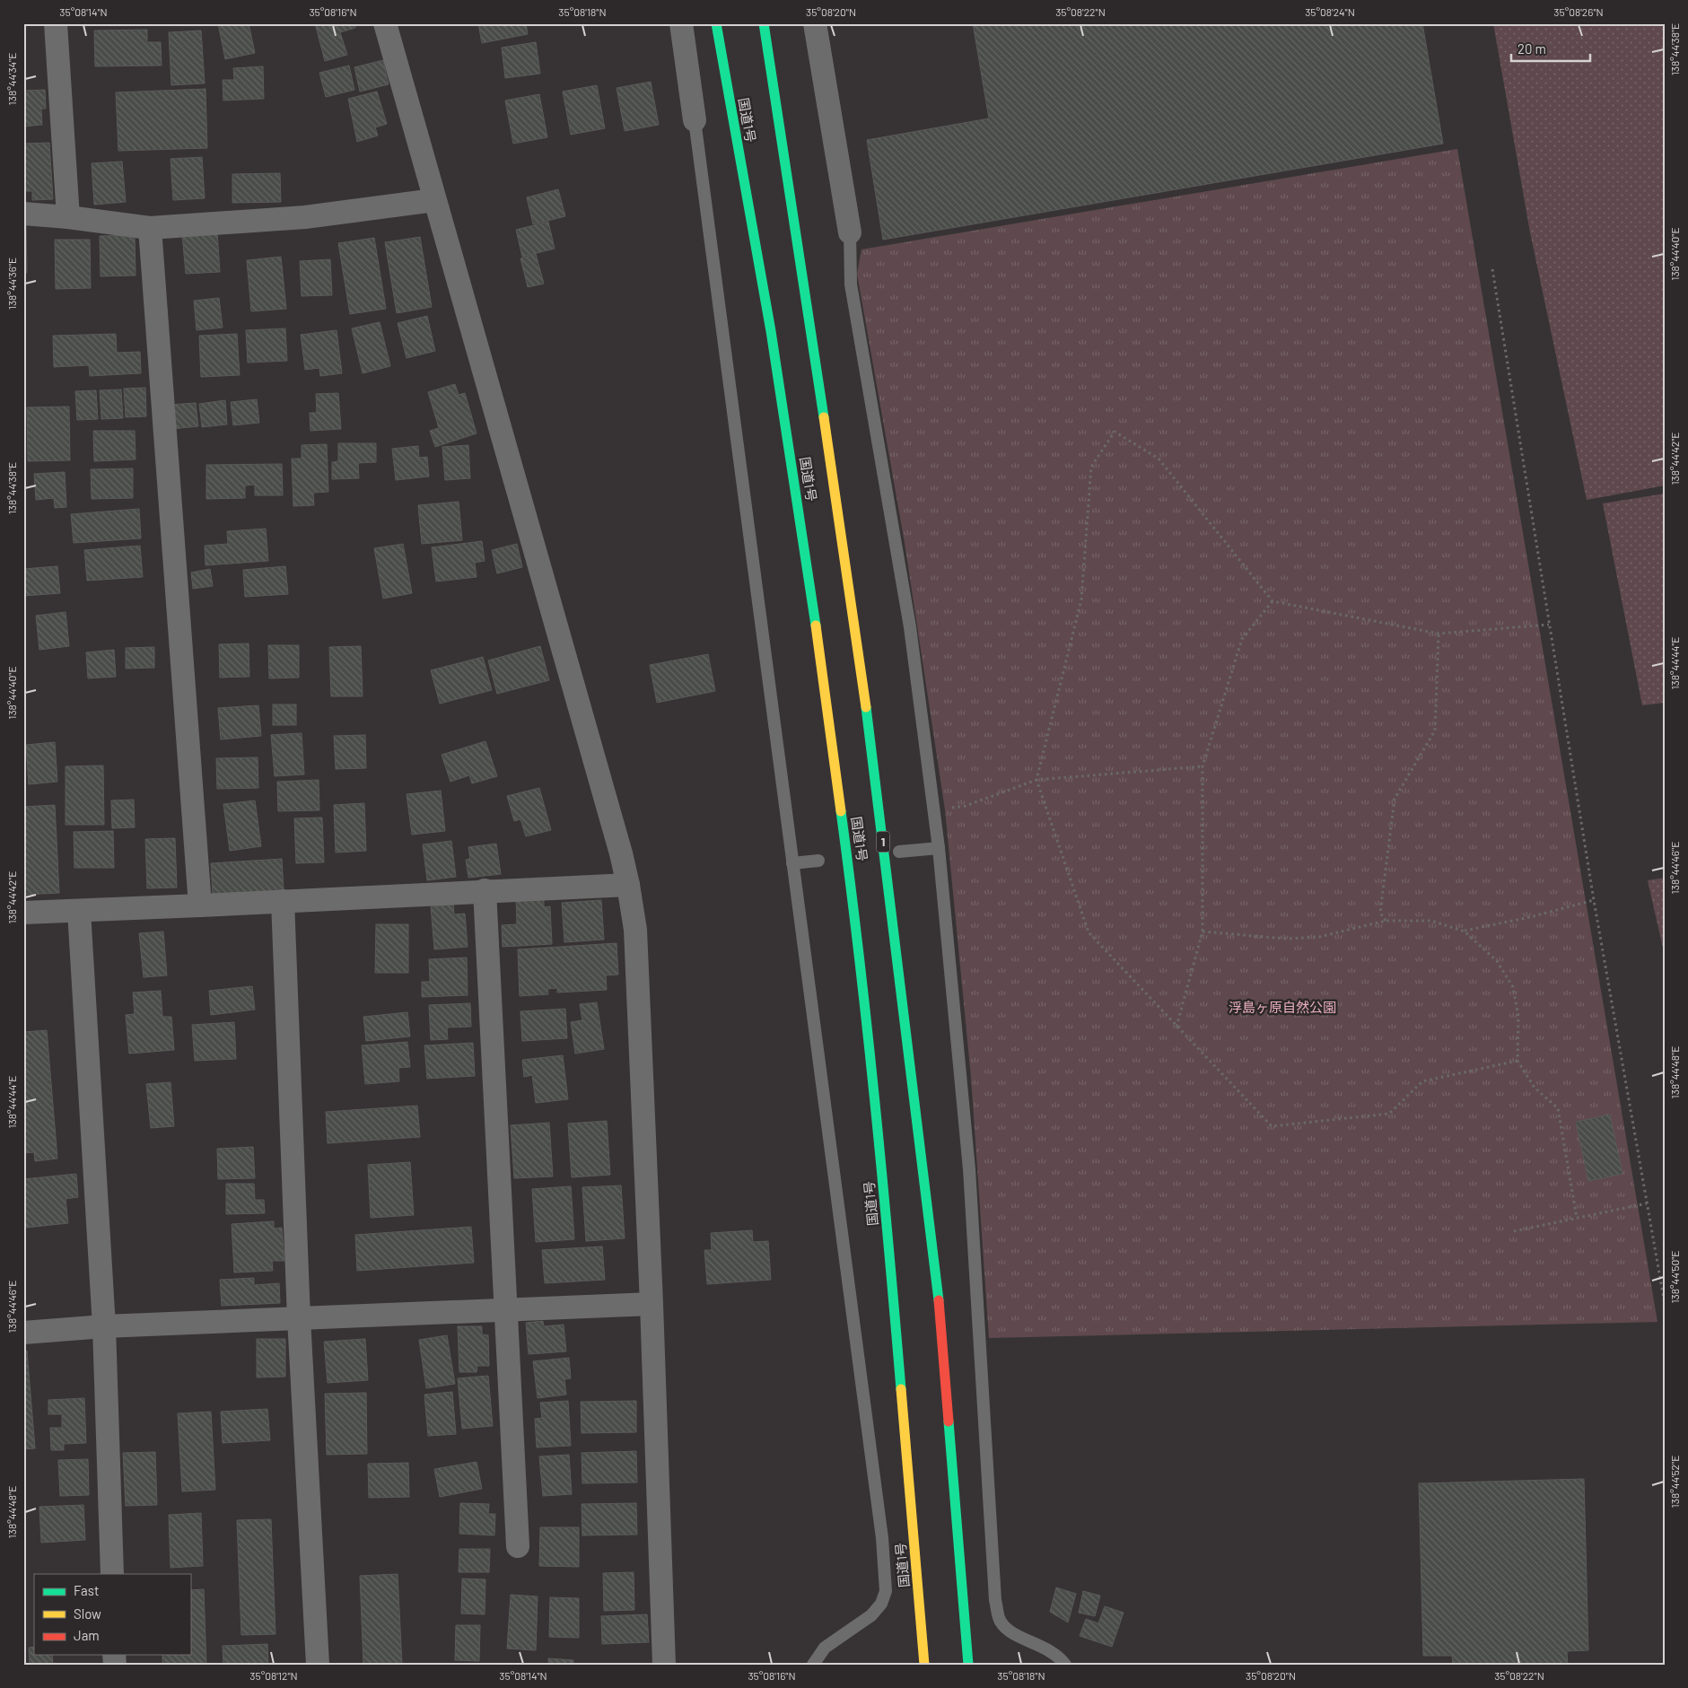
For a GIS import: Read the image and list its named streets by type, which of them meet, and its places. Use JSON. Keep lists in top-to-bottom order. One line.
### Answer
{"streets":{"highway":["国道1号","1"]},"parks":["浮島ヶ原自然公園"],"legend":["Fast","Slow","Jam"],"scale_bar":"20 m","coordinates":["35°08'14\"N","35°08'16\"N","35°08'18\"N","35°08'20\"N","35°08'22\"N","35°08'24\"N","35°08'26\"N","138°44'38\"E","138°44'34\"E","138°44'40\"E","138°44'36\"E","138°44'42\"E","138°44'44\"E","138°44'46\"E","138°44'48\"E","138°44'50\"E","138°44'52\"E","35°08'12\"N"]}
